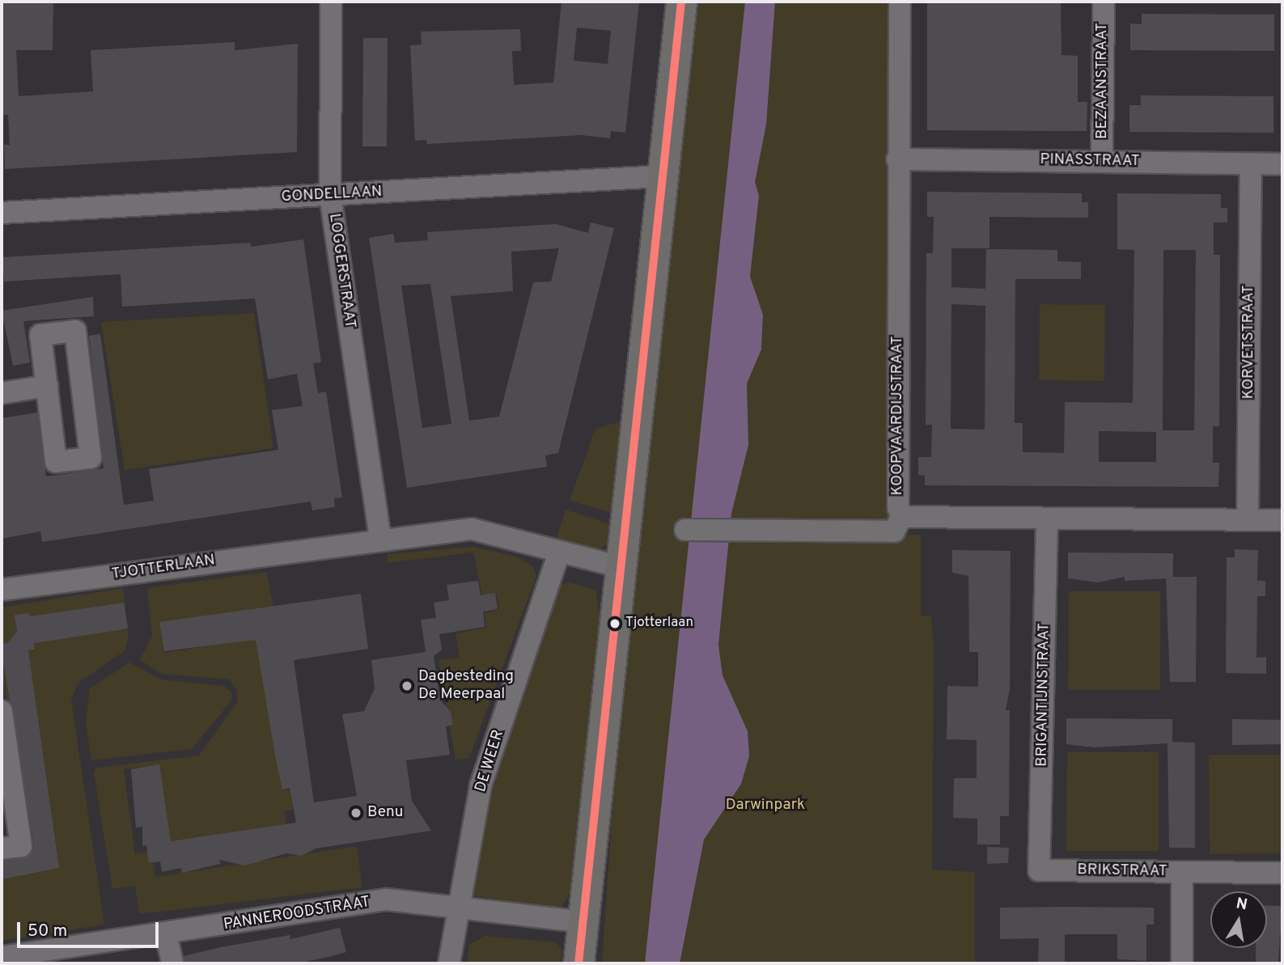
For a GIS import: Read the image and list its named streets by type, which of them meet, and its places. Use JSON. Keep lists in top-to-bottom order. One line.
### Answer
{"streets":{"street":["BEZAANSTRAAT","PINASSTRAAT","GONDELLAAN","LOGGERSTRAAT","KORVETSTRAAT","KOOPVAARDIJSTRAAT","TJOTTERLAAN","BRIGANTIJNSTRAAT","DE WEER","BRIKSTRAAT","PANNEROODSTRAAT"]},"crossings":[["BEZAANSTRAAT","PINASSTRAAT"],["PINASSTRAAT","KORVETSTRAAT"],["PINASSTRAAT","KOOPVAARDIJSTRAAT"],["GONDELLAAN","LOGGERSTRAAT"],["LOGGERSTRAAT","TJOTTERLAAN"],["KORVETSTRAAT","KOOPVAARDIJSTRAAT"],["KOOPVAARDIJSTRAAT","BRIGANTIJNSTRAAT"],["TJOTTERLAAN","DE WEER"],["BRIGANTIJNSTRAAT","BRIKSTRAAT"],["DE WEER","PANNEROODSTRAAT"]],"parks":["Darwinpark"],"places":["Tjotterlaan","Dagbesteding De Meerpaal","Benu"],"scale_bar":"50 m","north":"top"}
